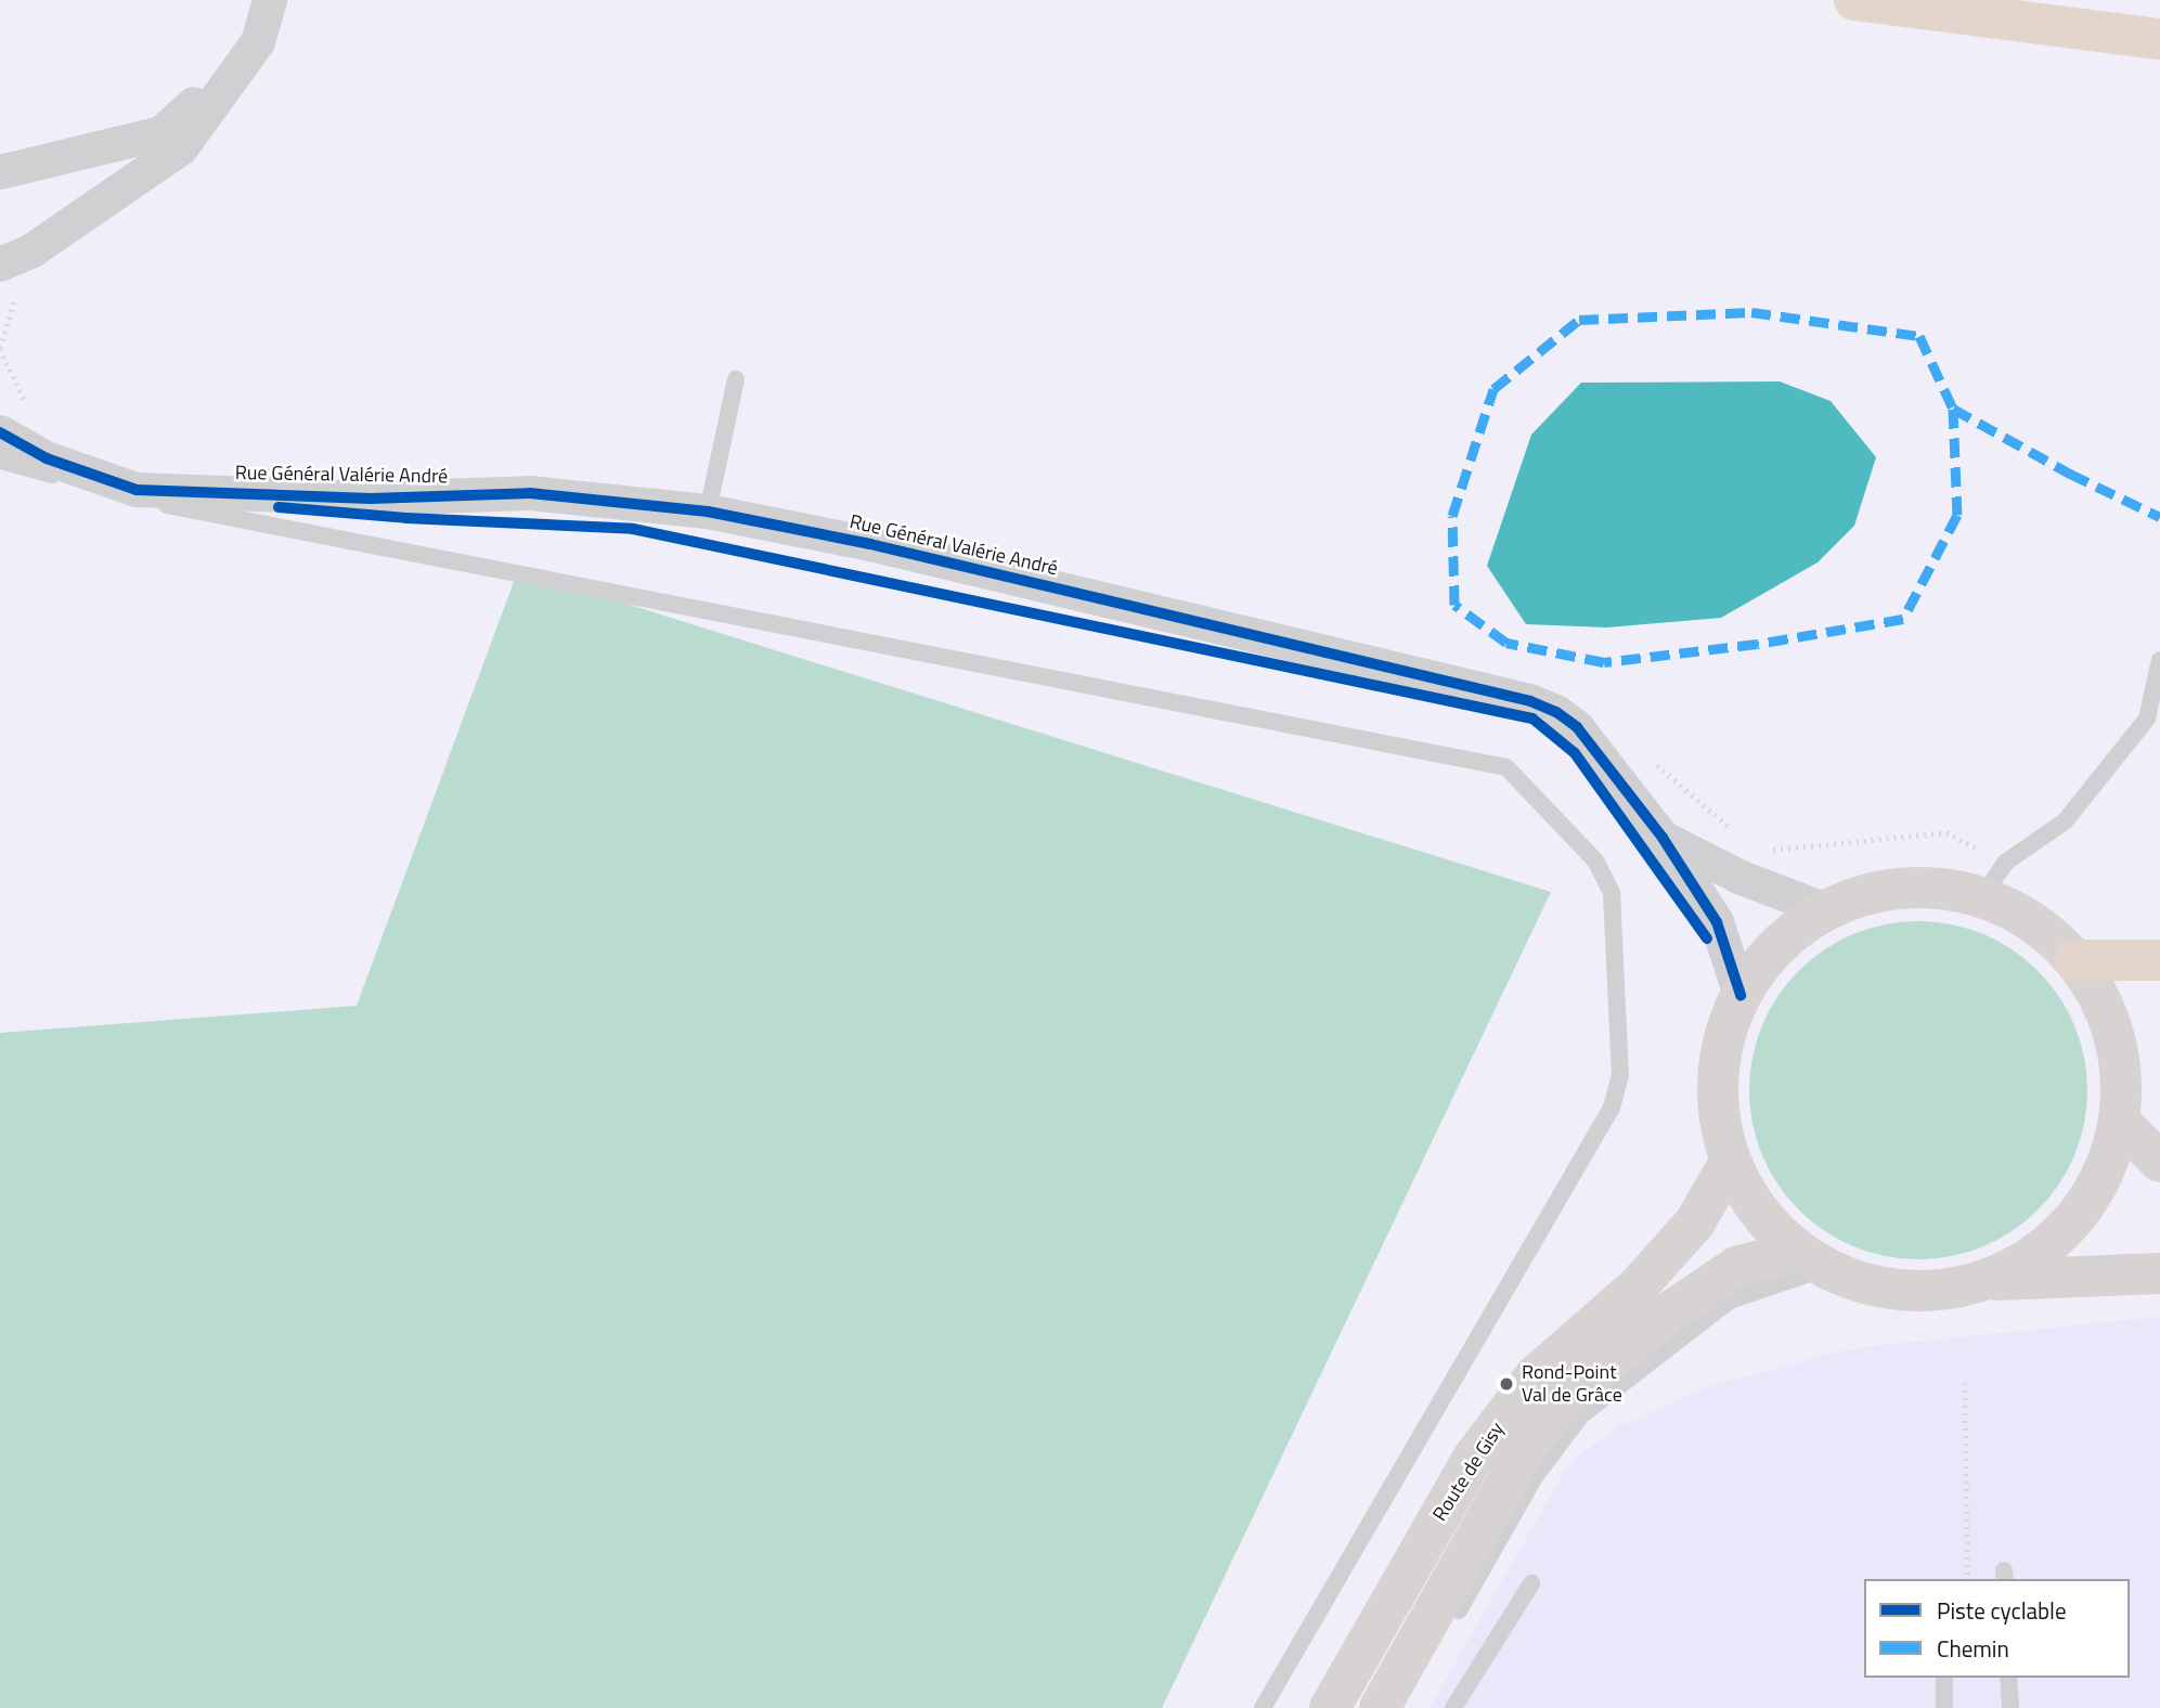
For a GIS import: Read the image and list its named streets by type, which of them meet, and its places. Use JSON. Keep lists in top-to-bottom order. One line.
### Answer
{"streets":{"street":["Rue Général Valérie André","Route de Gisy"]},"places":["Rond-Point Val de Grâce"],"legend":["Piste cyclable","Chemin"]}
